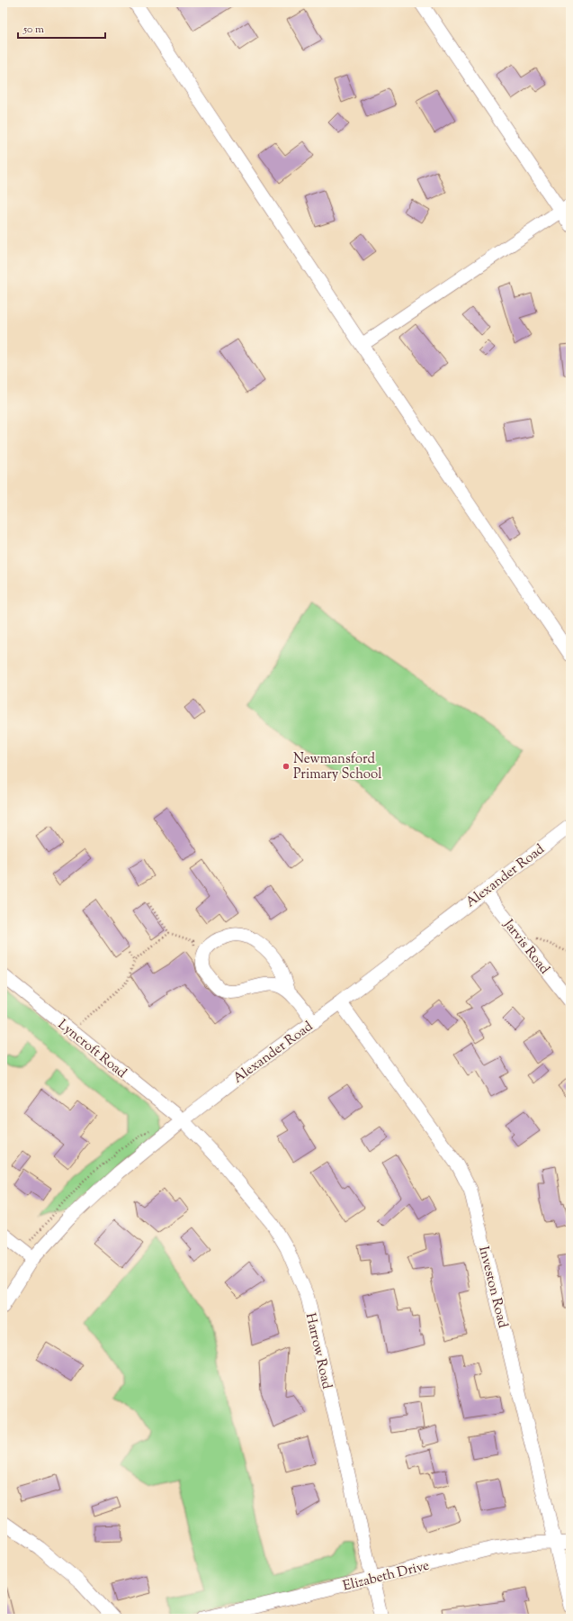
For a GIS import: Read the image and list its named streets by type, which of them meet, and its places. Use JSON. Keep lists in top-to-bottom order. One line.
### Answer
{"streets":{"street":["Alexander Road","Jarvis Road","Lyncroft Road","Investon Road","Harrow Road","Elizabeth Drive"]},"crossings":[["Alexander Road","Jarvis Road"],["Alexander Road","Lyncroft Road"],["Alexander Road","Investon Road"],["Alexander Road","Harrow Road"],["Lyncroft Road","Harrow Road"],["Investon Road","Elizabeth Drive"],["Harrow Road","Elizabeth Drive"]],"places":["Newmansford Primary School"],"scale_bar":"50 m"}
